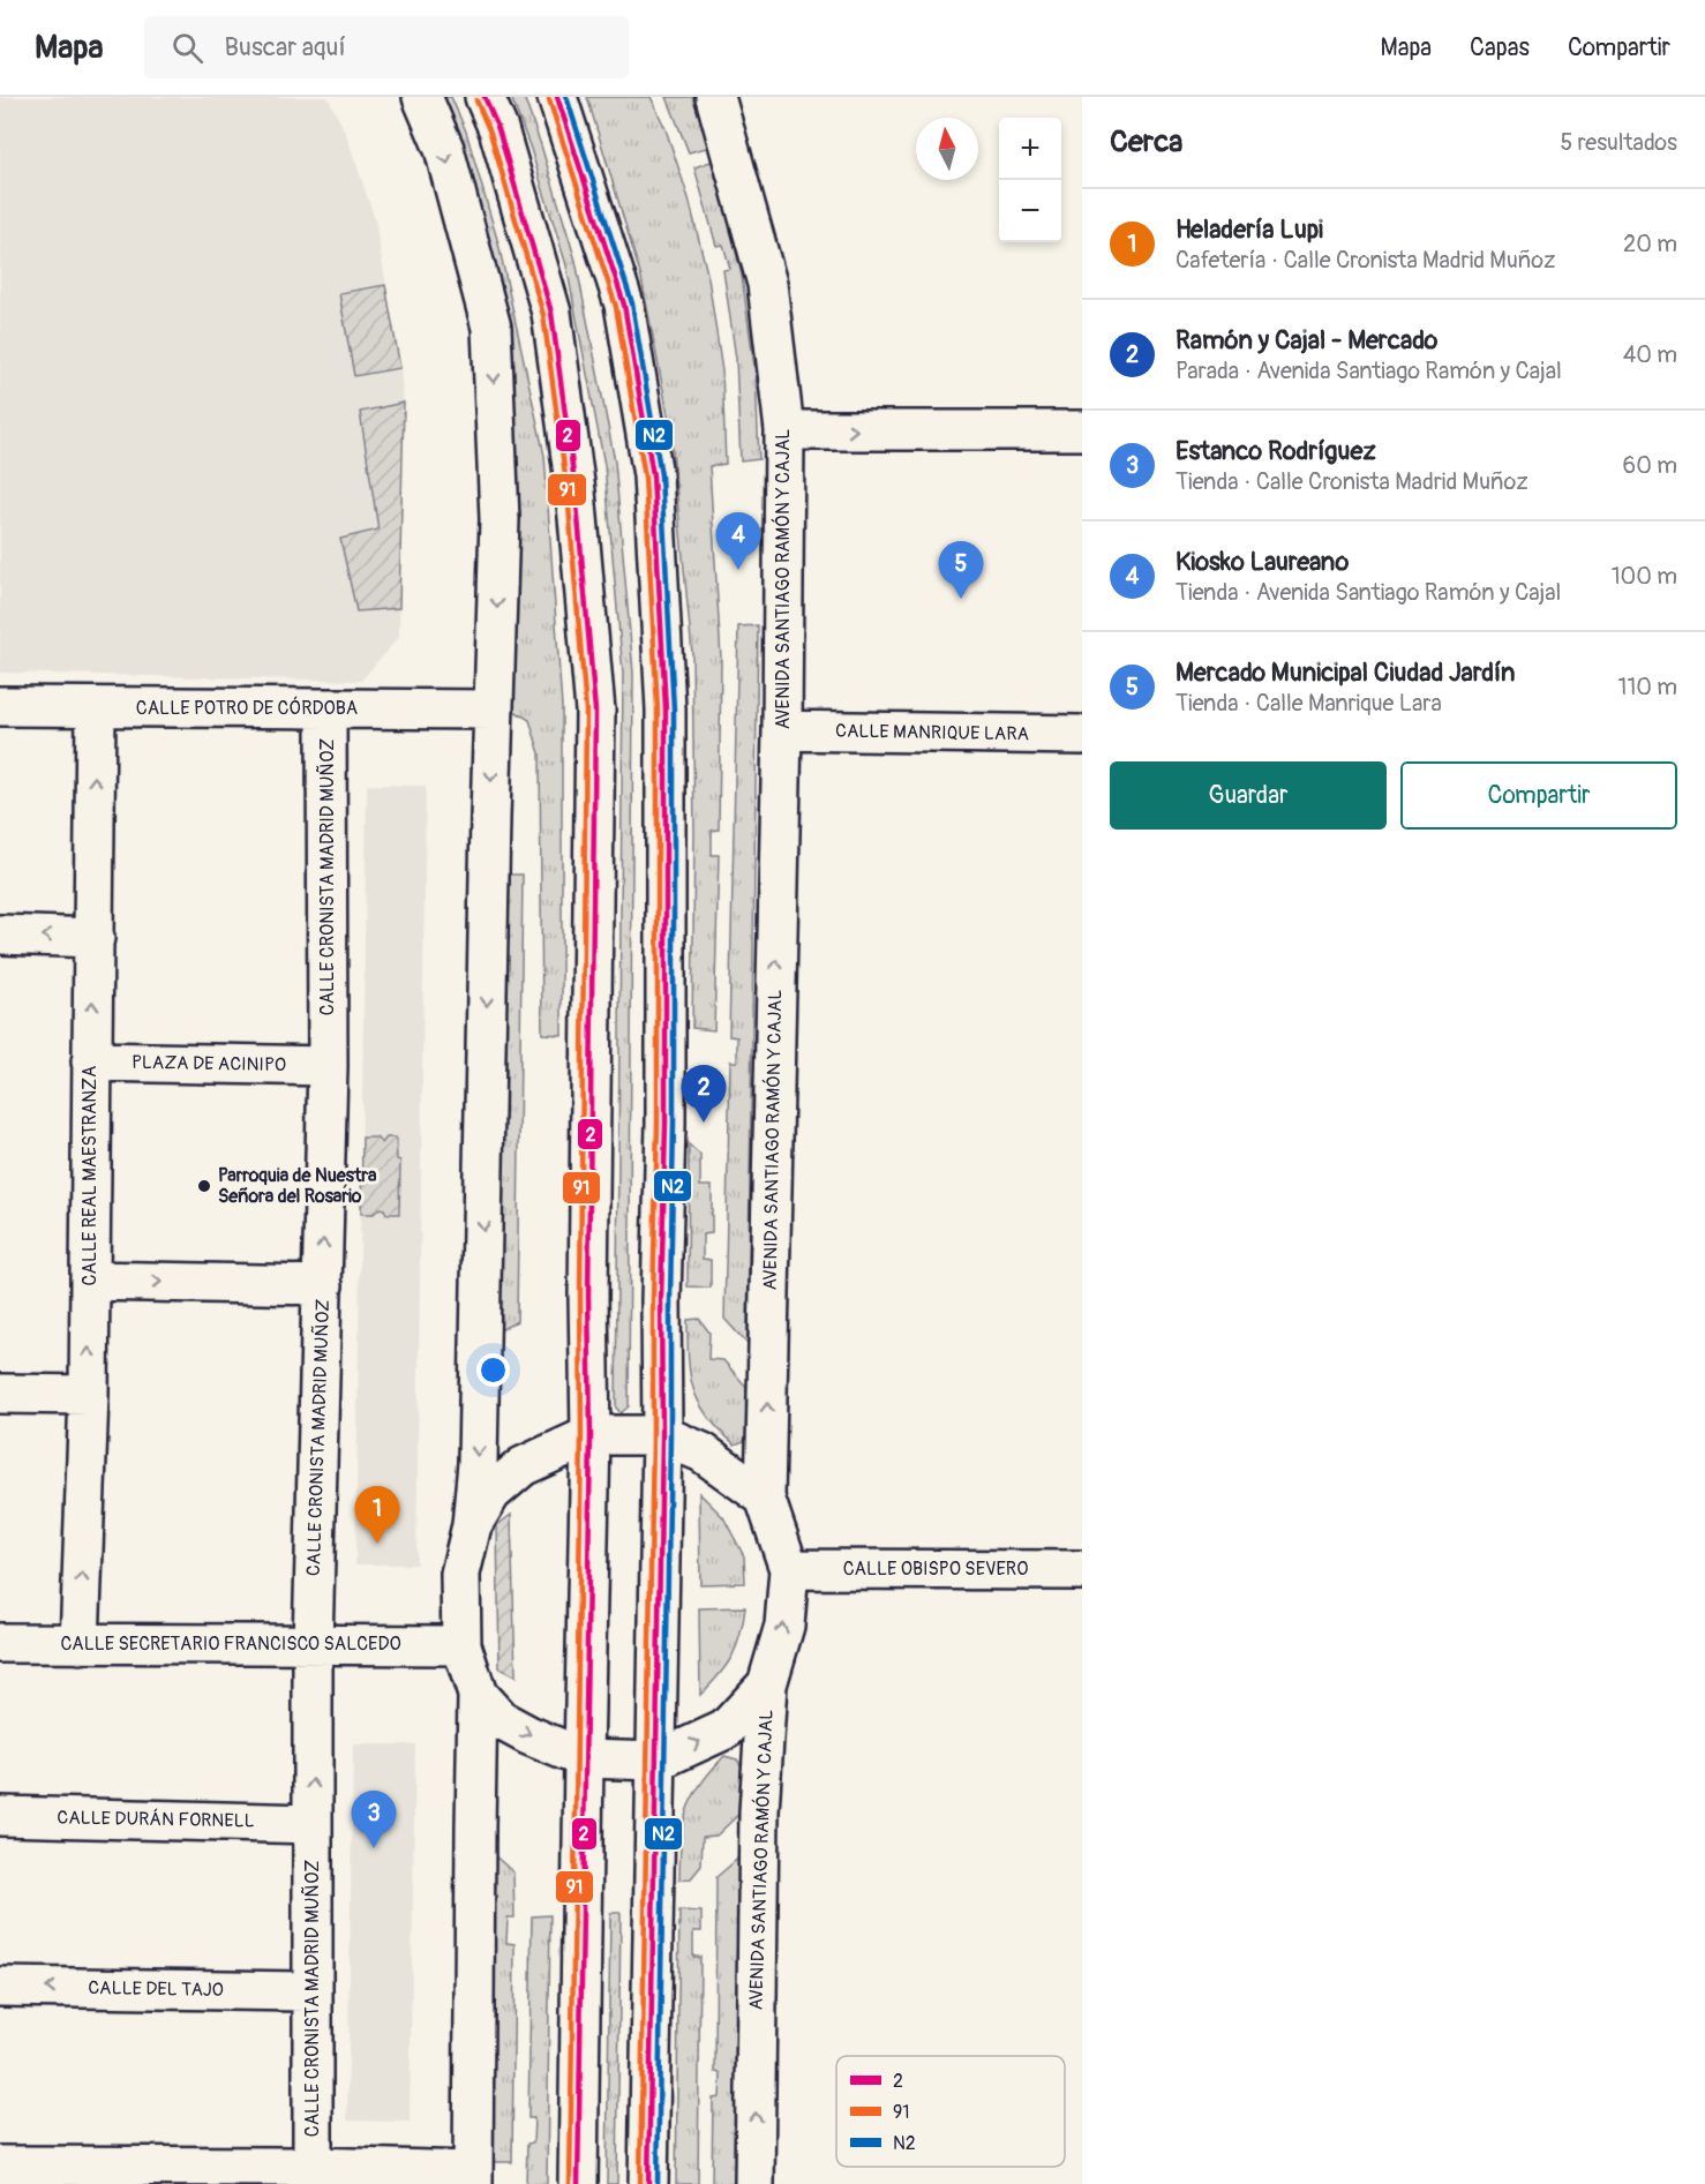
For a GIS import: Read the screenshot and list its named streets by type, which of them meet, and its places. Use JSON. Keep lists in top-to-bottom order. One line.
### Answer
{"streets":{"street":["AVENIDA SANTIAGO RAMÓN Y CAJAL","CALLE POTRO DE CÓRDOBA","CALLE MANRIQUE LARA","CALLE CRONISTA MADRID MUÑOZ","PLAZA DE ACINIPO","CALLE REAL MAESTRANZA","CALLE OBISPO SEVERO","CALLE SECRETARIO FRANCISCO SALCEDO","CALLE DURÁN FORNELL","CALLE DEL TAJO"]},"crossings":[["AVENIDA SANTIAGO RAMÓN Y CAJAL","CALLE MANRIQUE LARA"],["AVENIDA SANTIAGO RAMÓN Y CAJAL","CALLE OBISPO SEVERO"],["CALLE POTRO DE CÓRDOBA","CALLE CRONISTA MADRID MUÑOZ"],["CALLE POTRO DE CÓRDOBA","CALLE REAL MAESTRANZA"],["CALLE CRONISTA MADRID MUÑOZ","PLAZA DE ACINIPO"],["CALLE CRONISTA MADRID MUÑOZ","CALLE SECRETARIO FRANCISCO SALCEDO"],["CALLE CRONISTA MADRID MUÑOZ","CALLE DURÁN FORNELL"],["CALLE CRONISTA MADRID MUÑOZ","CALLE DEL TAJO"],["PLAZA DE ACINIPO","CALLE REAL MAESTRANZA"],["CALLE REAL MAESTRANZA","CALLE SECRETARIO FRANCISCO SALCEDO"]],"one_way":["CALLE REAL MAESTRANZA"],"places":["Parroquia de Nuestra Señora del Rosario"],"lines":["transit line 2","transit line N2","transit line 91"],"legend":["2","91","N2"],"north":"top","page":{"header":"Mapa","search":"Buscar aquí","nav":["Mapa","Capas","Compartir"],"heading":["Cerca","5 resultados"],"map_buttons":["+","−"],"list":[{"mark":"1","name":"Heladería Lupi","note":"Cafetería · Calle Cronista Madrid Muñoz","value":"20 m"},{"mark":"2","name":"Ramón y Cajal - Mercado","note":"Parada · Avenida Santiago Ramón y Cajal","value":"40 m"},{"mark":"3","name":"Estanco Rodríguez","note":"Tienda · Calle Cronista Madrid Muñoz","value":"60 m"},{"mark":"4","name":"Kiosko Laureano","note":"Tienda · Avenida Santiago Ramón y Cajal","value":"100 m"},{"mark":"5","name":"Mercado Municipal Ciudad Jardín","note":"Tienda · Calle Manrique Lara","value":"110 m"}],"pins":["4","5","2","1","3"],"buttons":["Guardar","Compartir"]}}
